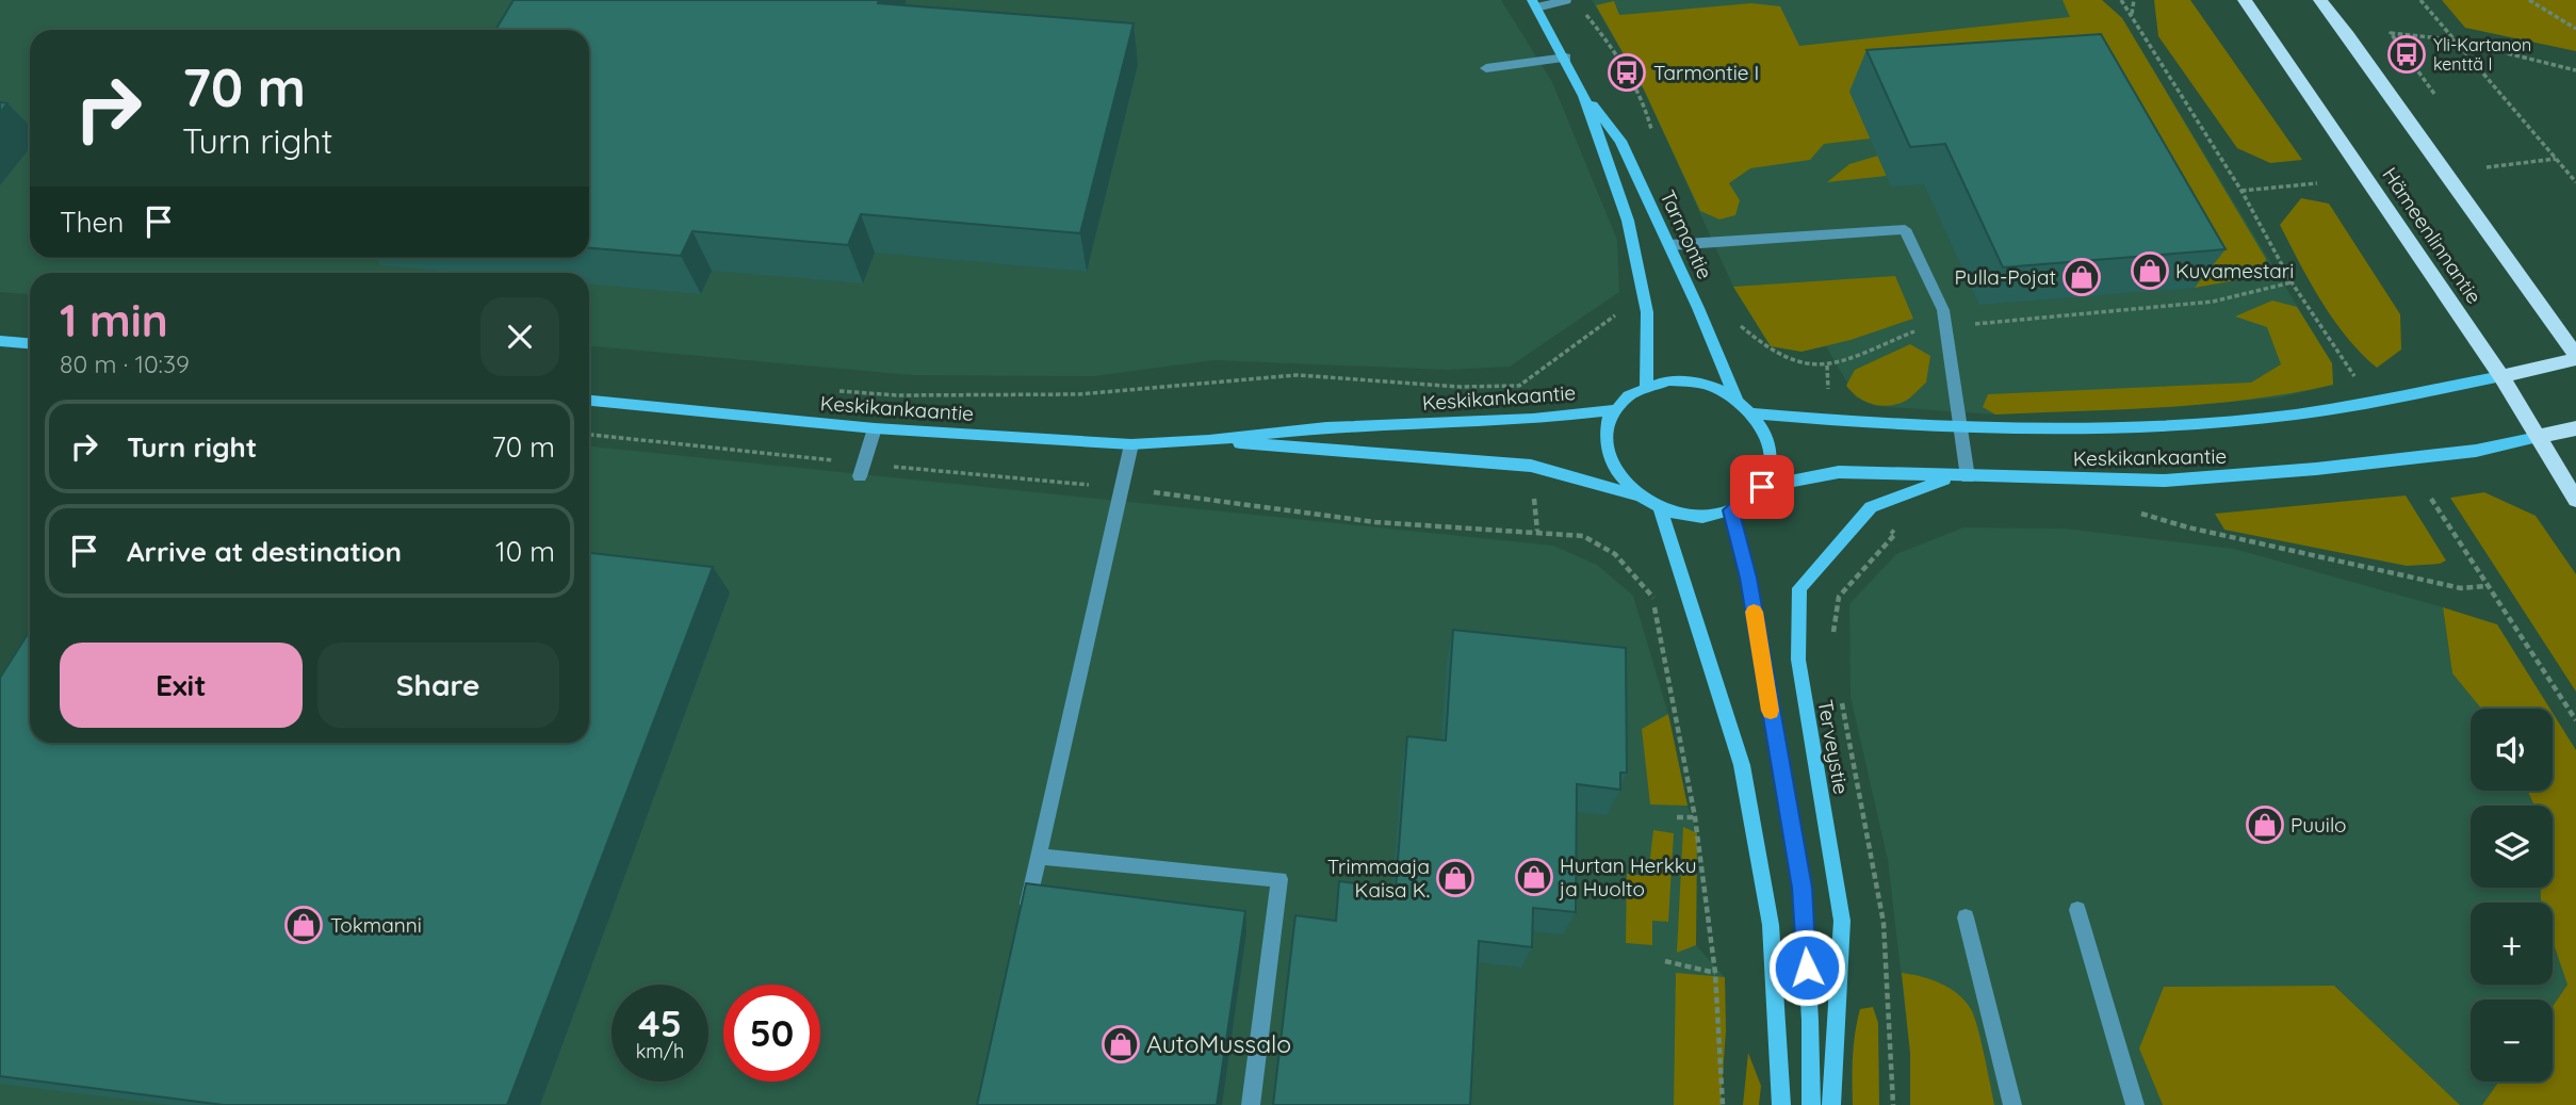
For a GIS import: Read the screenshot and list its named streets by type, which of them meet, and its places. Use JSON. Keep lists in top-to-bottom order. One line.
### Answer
{"streets":{"main road":["Tarmontie","Hämeenlinnantie","Keskikankaantie","Terveystie"]},"crossings":[["Tarmontie","Keskikankaantie"],["Hämeenlinnantie","Keskikankaantie"]],"places":{"bus stop":["Yli-Kartanon kenttä I","Tarmontie I"],"shop":["Kuvamestari","Pulla-Pojat","Puuilo","Hurtan Herkku ja Huolto","Trimmaaja Kaisa K.","Tokmanni","AutoMussalo"]},"page":{"turn":["70 m","Turn right"],"then":"Then","heading":["1 min","80 m · 10:39"],"list":[{"name":"Turn right","value":"70 m"},{"name":"Arrive at destination","value":"10 m"}],"buttons":["Exit","Share"],"map_buttons":["+","−"],"speed":"45 km/h","limit":"50"}}
